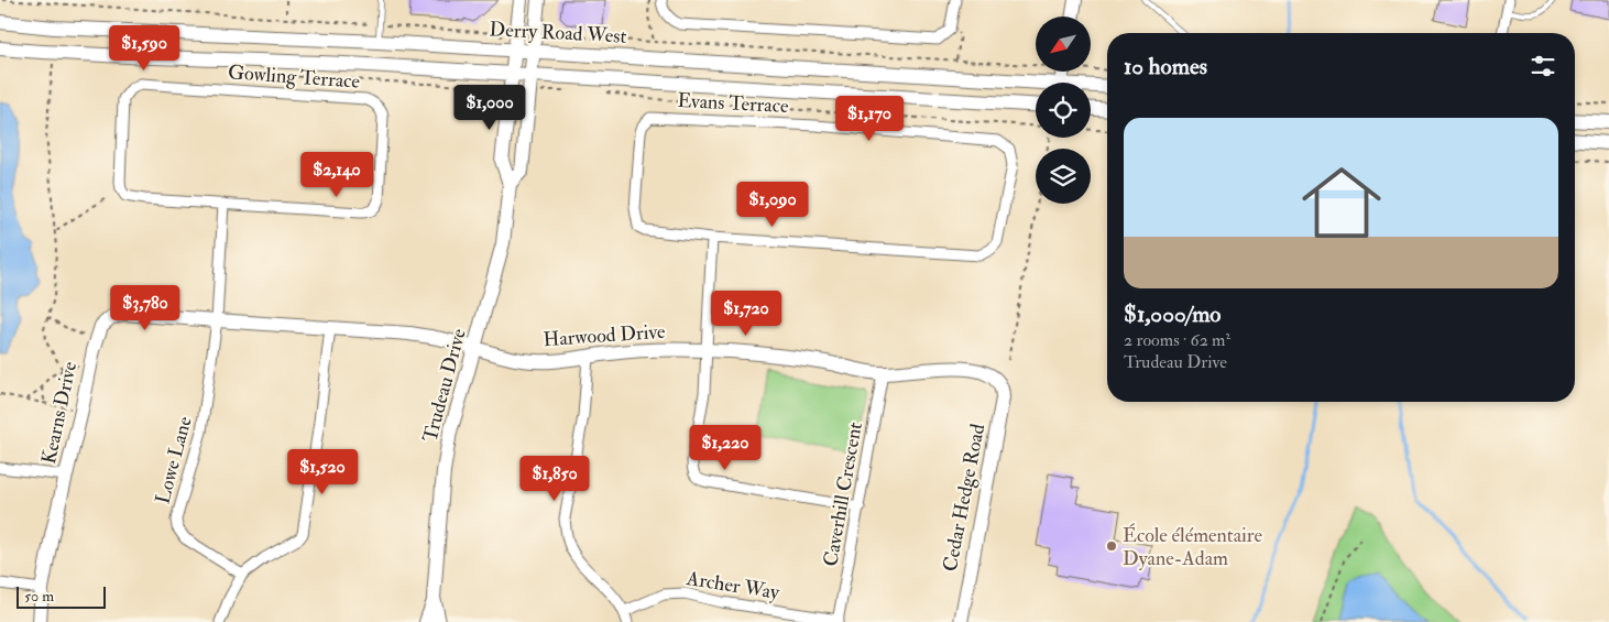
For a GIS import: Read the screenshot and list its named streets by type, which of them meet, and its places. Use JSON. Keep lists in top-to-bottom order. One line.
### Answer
{"streets":{"street":["Derry Road West","Gowling Terrace","Evans Terrace","Harwood Drive","Trudeau Drive","Kearns Drive","Lowe Lane","Caverhill Crescent","Cedar Hedge Road","Archer Way"]},"crossings":[["Derry Road West","Trudeau Drive"],["Gowling Terrace","Lowe Lane"],["Harwood Drive","Trudeau Drive"],["Harwood Drive","Kearns Drive"],["Harwood Drive","Caverhill Crescent"],["Harwood Drive","Cedar Hedge Road"],["Trudeau Drive","Kearns Drive"],["Kearns Drive","Lowe Lane"],["Caverhill Crescent","Archer Way"]],"places":["École élémentaire Dyane-Adam"],"scale_bar":"50 m","north":"bottom left","page":{"price":["$1,590","$1,000","$1,170","$2,140","$1,090","$3,780","$1,720","$1,220","$1,520","$1,850"],"heading":"10 homes","list":[{"name":"$1,000/mo","note":"2 rooms · 62 m² · Trudeau Drive"}],"scale":"50 m"}}
